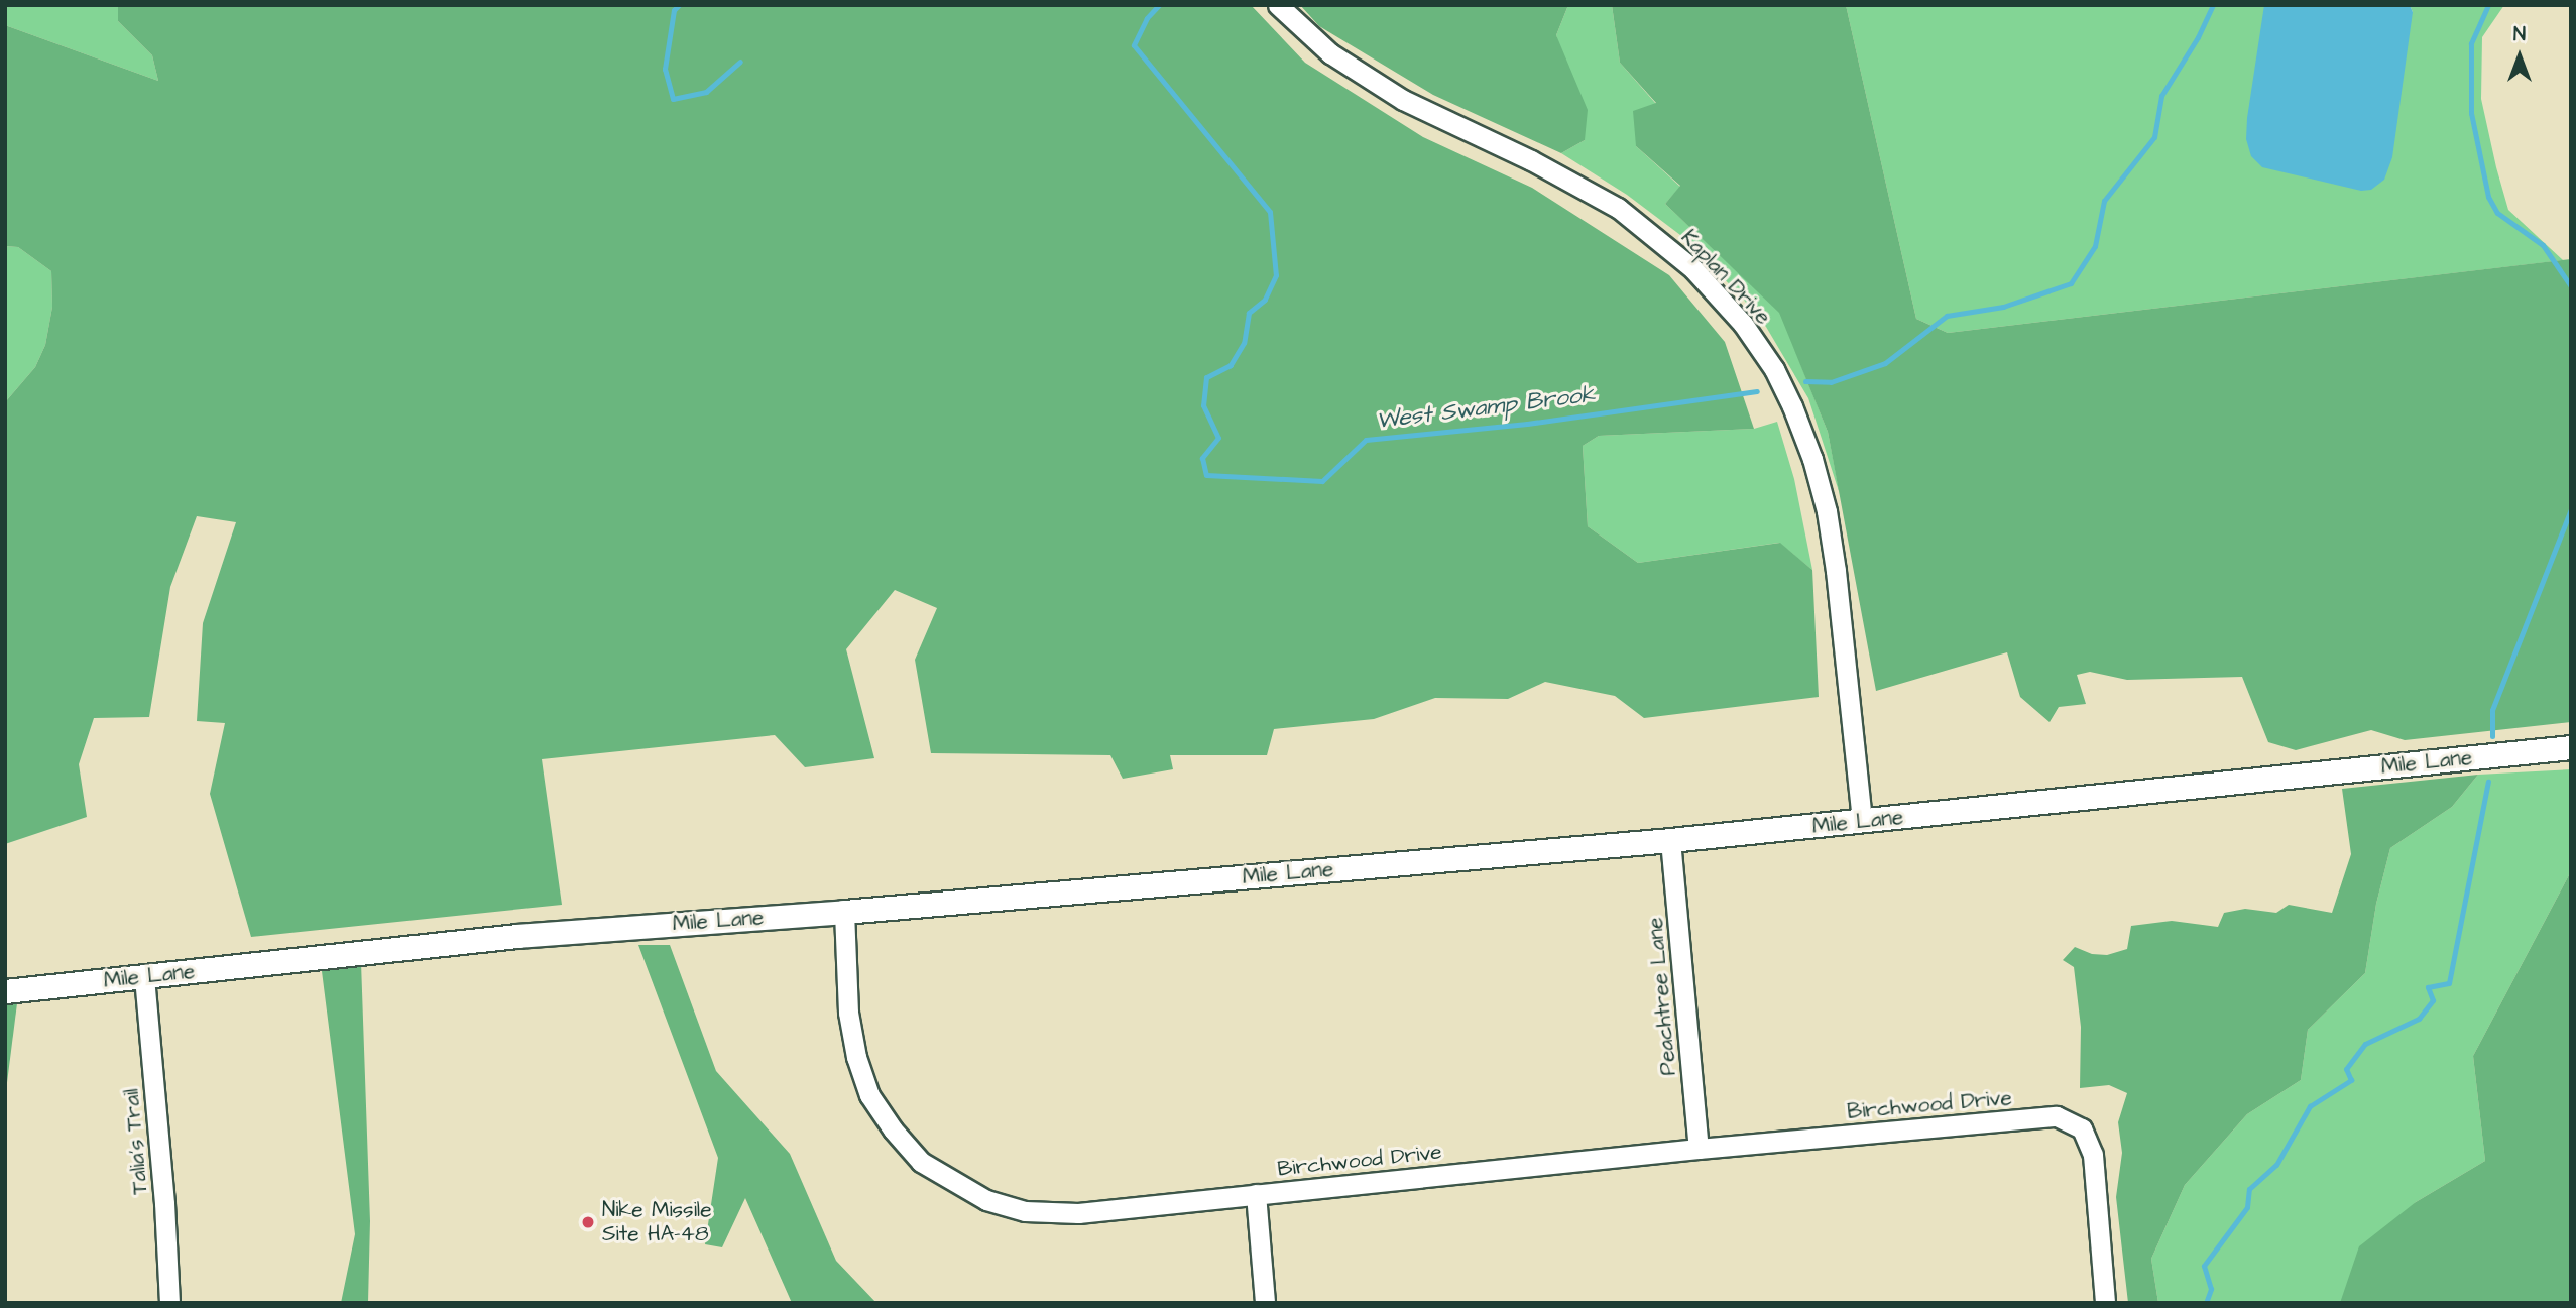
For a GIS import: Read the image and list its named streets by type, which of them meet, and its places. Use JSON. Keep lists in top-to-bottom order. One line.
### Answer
{"streets":{"street":["Kaplan Drive","Mile Lane","Peachtree Lane","Birchwood Drive","Talia's Trail"]},"crossings":[["Kaplan Drive","Mile Lane"],["Mile Lane","Peachtree Lane"],["Mile Lane","Birchwood Drive"],["Mile Lane","Talia's Trail"],["Peachtree Lane","Birchwood Drive"]],"water":["West Swamp Brook"],"places":["Nike Missile Site HA-48"],"north":"top"}
